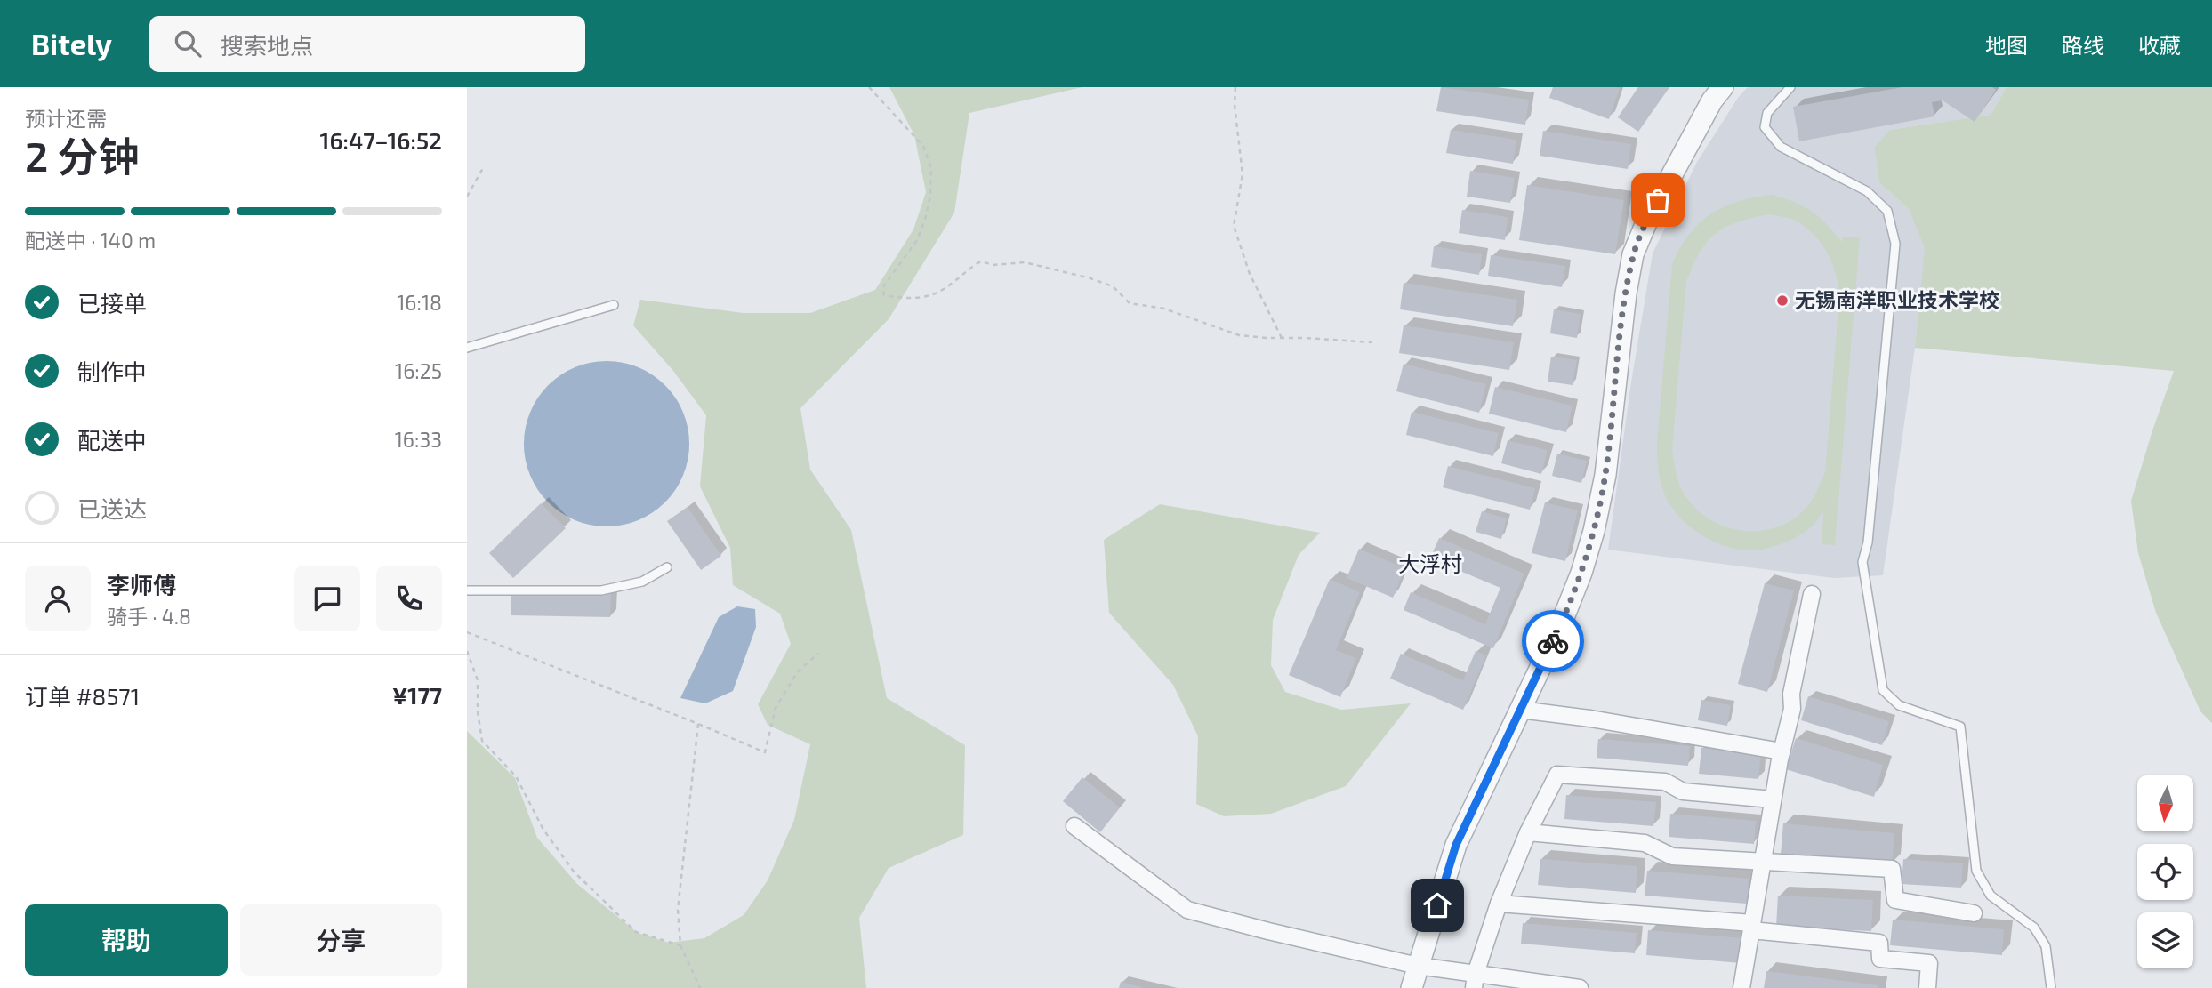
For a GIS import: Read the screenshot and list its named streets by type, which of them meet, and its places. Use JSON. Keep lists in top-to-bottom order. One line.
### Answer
{"districts":["大浮村"],"places":["无锡南洋职业技术学校"],"north":"bottom","page":{"header":"Bitely","search":"搜索地点","nav":["地图","路线","收藏"],"heading":["2 分钟","预计还需","16:47–16:52"],"panel":["李师傅","骑手 · 4.8","订单 #8571","¥177"],"bar":"配送中 · 140 m","list":[["已接单","16:18"],["制作中","16:25"],["配送中","16:33"],"已送达"],"buttons":["帮助","分享"]}}
